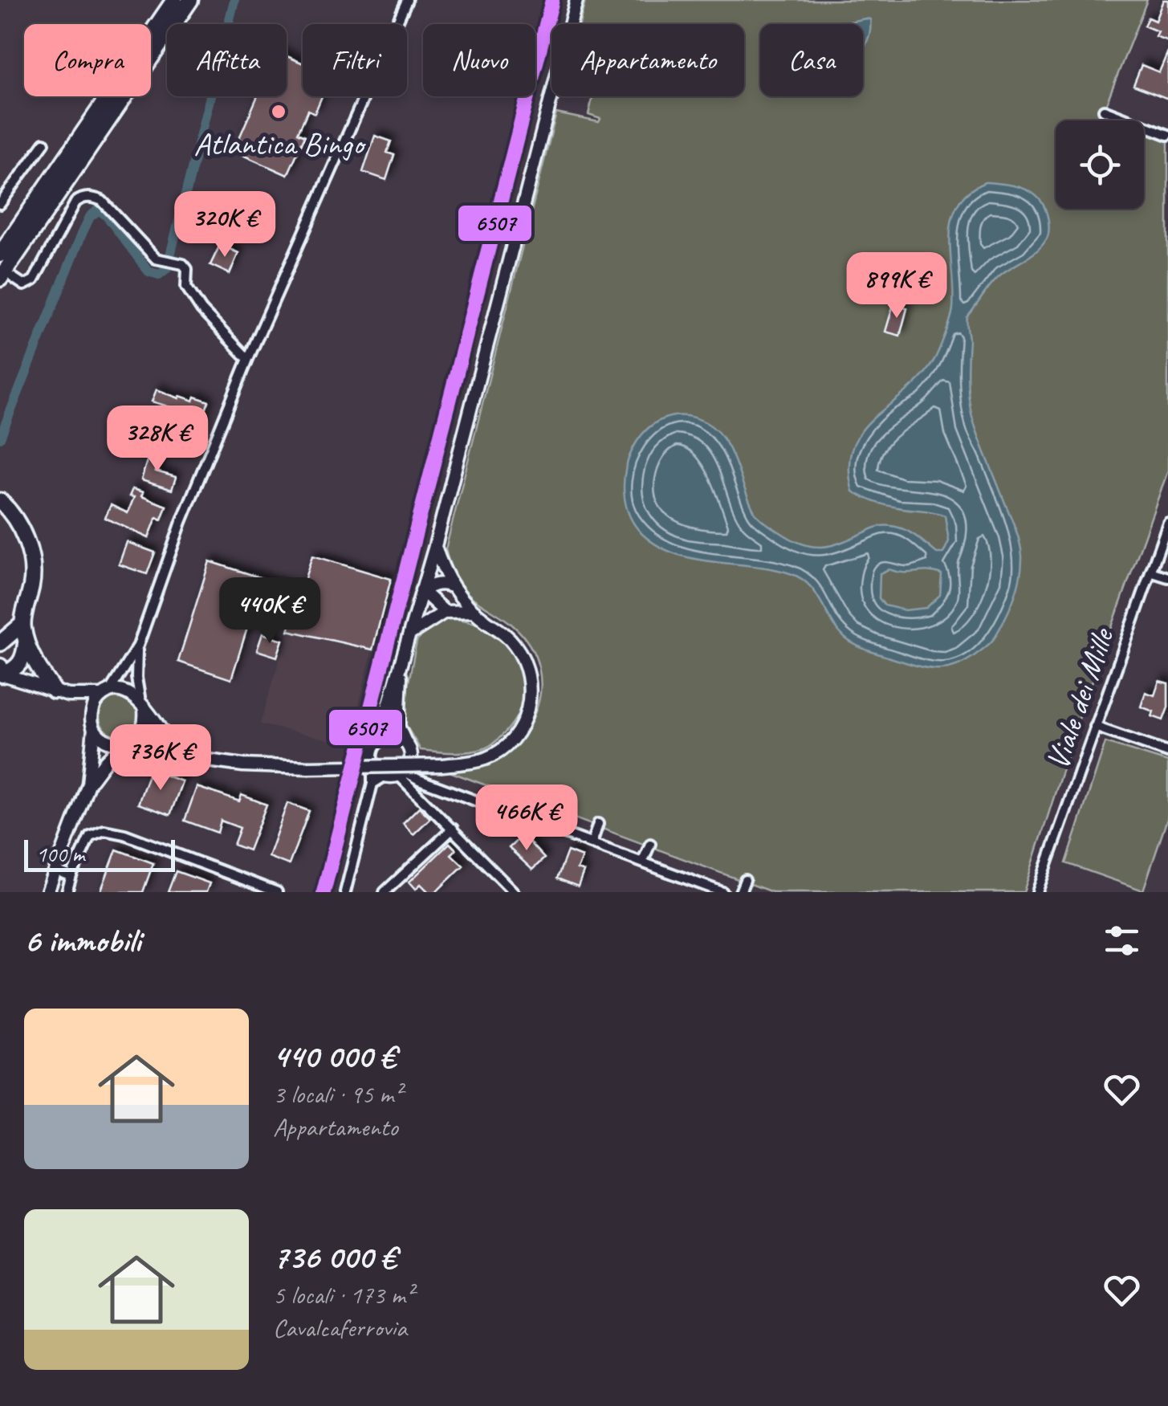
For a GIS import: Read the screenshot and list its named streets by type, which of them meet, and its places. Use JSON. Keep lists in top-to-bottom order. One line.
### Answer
{"streets":{"street":["Viale dei Mille"]},"places":["Atlantica Bingo"],"lines":["transit line 6507"],"scale_bar":"100 m","page":{"chip":["Compra","Affitta","Filtri","Nuovo","Appartamento","Casa"],"price":["320K €","899K €","328K €","440K €","736K €","466K €"],"scale":"100 m","heading":"6 immobili","list":[{"name":"440 000 €","note":"3 locali · 95 m² · Appartamento"},{"name":"736 000 €","note":"5 locali · 173 m² · Cavalcaferrovia"}]}}
